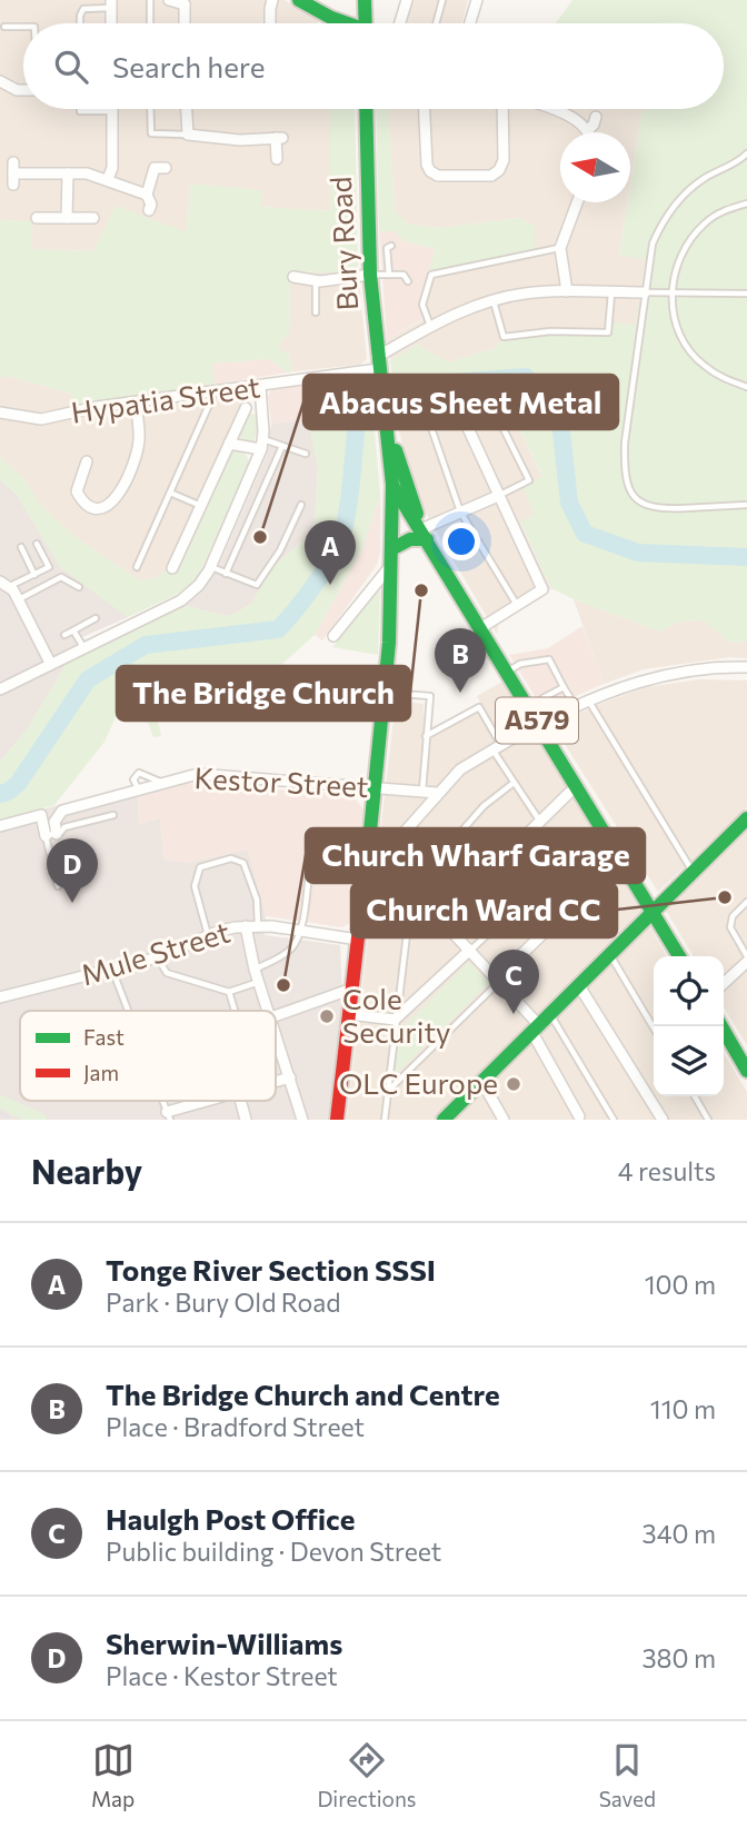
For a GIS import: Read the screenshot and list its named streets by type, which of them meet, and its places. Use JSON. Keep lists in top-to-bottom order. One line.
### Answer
{"streets":{"main road":["Bury Road","A579"],"street":["Hypatia Street","Kestor Street","Mule Street"]},"crossings":[["Bury Road","Hypatia Street"],["Bury Road","A579"]],"places":["Abacus Sheet Metal","The Bridge Church","Church Ward CC","Church Wharf Garage","Cole Security","OLC Europe"],"legend":["Fast","Jam"],"north":"left","page":{"search":"Search here","pins":["A","B","D","C"],"heading":["Nearby","4 results"],"list":[{"mark":"A","name":"Tonge River Section SSSI","note":"Park · Bury Old Road","value":"100 m"},{"mark":"B","name":"The Bridge Church and Centre","note":"Place · Bradford Street","value":"110 m"},{"mark":"C","name":"Haulgh Post Office","note":"Public building · Devon Street","value":"340 m"},{"mark":"D","name":"Sherwin-Williams","note":"Place · Kestor Street","value":"380 m"}],"nav":["Map","Directions","Saved"]}}
